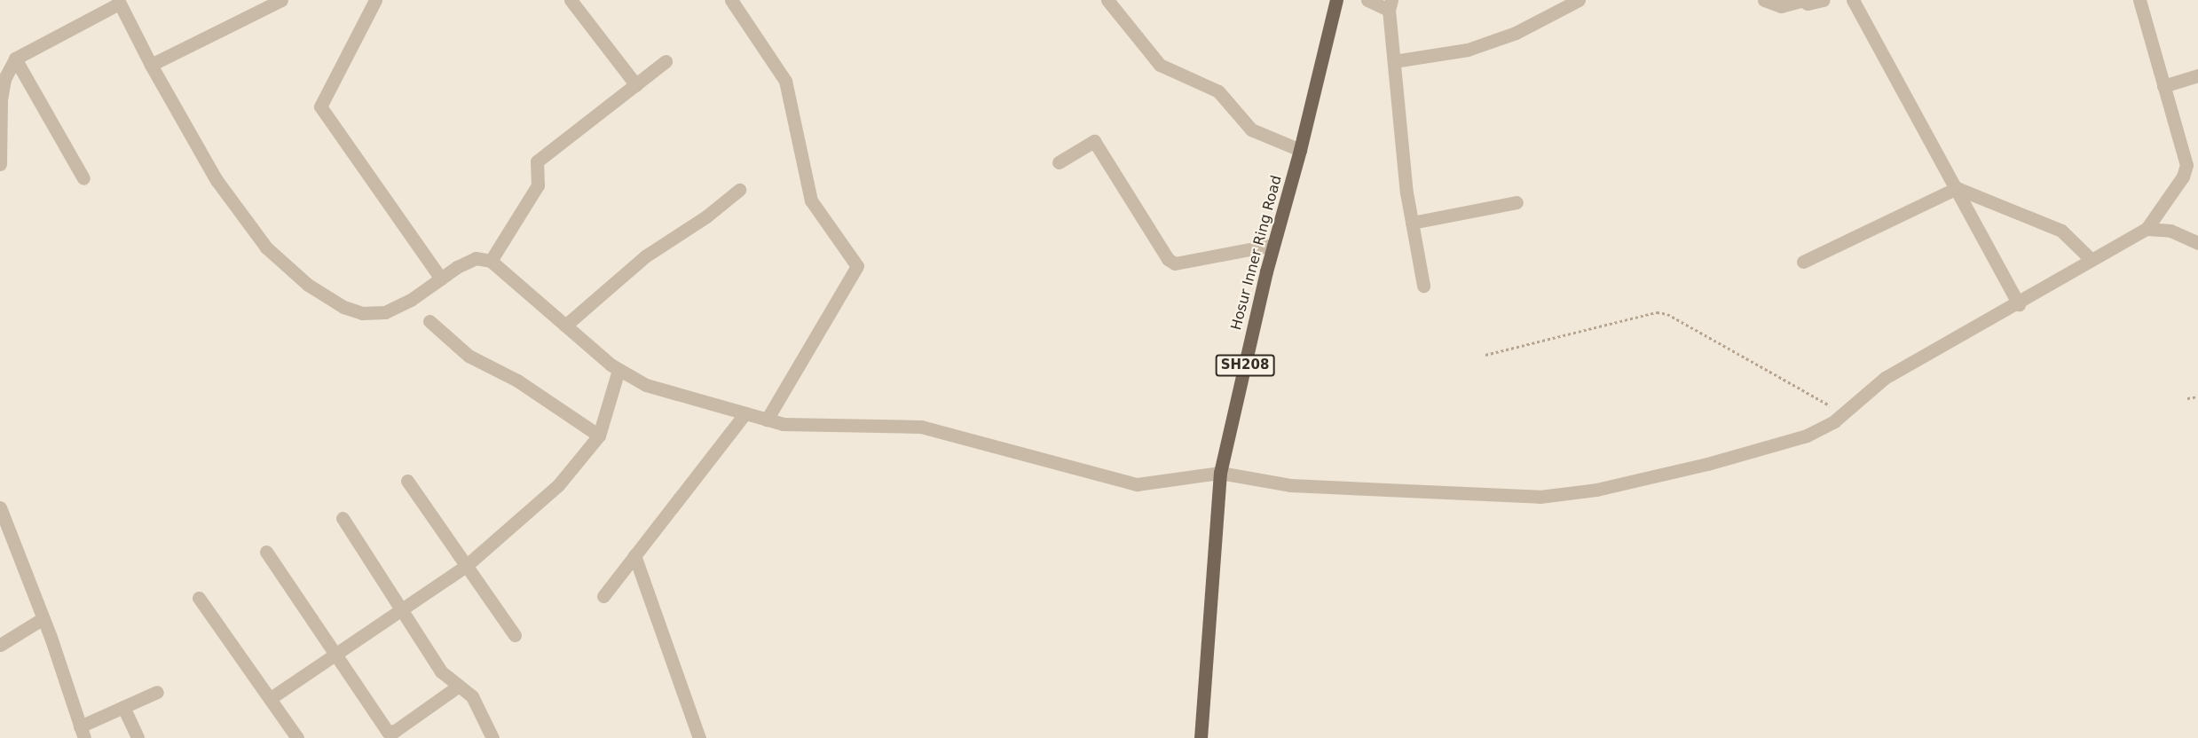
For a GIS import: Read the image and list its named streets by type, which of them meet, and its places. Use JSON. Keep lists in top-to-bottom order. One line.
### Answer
{"streets":{"main road":["Hosur Inner Ring Road","SH208"]}}
